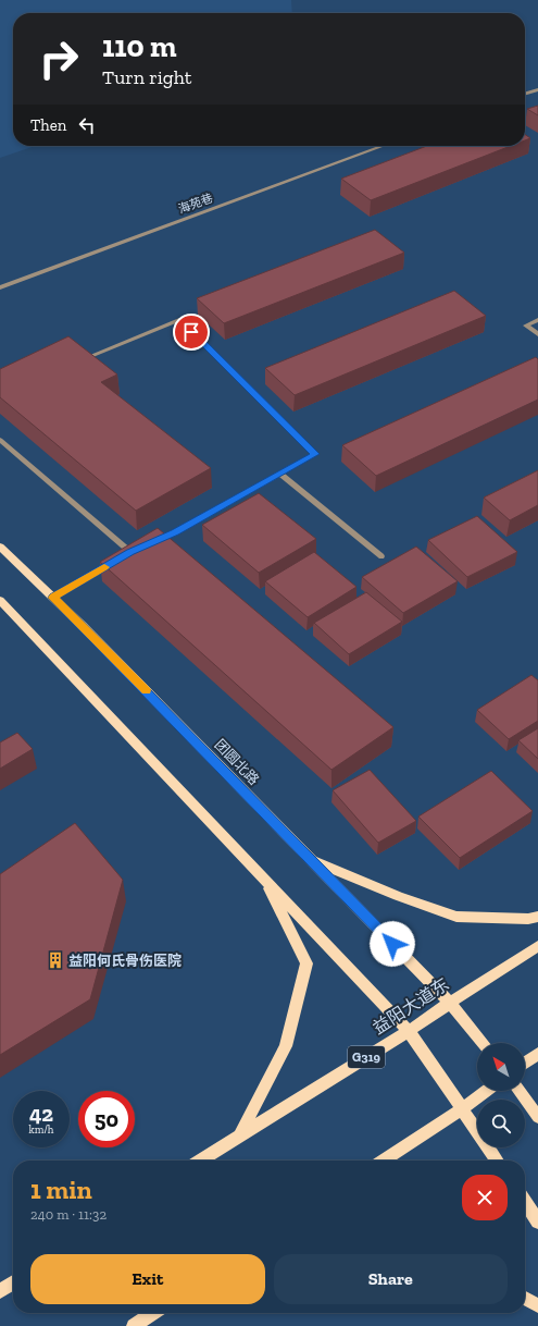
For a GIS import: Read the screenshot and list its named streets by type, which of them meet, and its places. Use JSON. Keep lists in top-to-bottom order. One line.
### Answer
{"streets":{"main road":["团圆北路","益阳大道东","G319"],"street":["海苑巷"]},"crossings":[["团圆北路","益阳大道东"]],"places":{"building":["益阳何氏骨伤医院"]},"north":"top left","page":{"turn":["110 m","Turn right"],"then":"Then","speed":"42 km/h","limit":"50","heading":["1 min","240 m · 11:32"],"buttons":["Exit","Share"]}}
